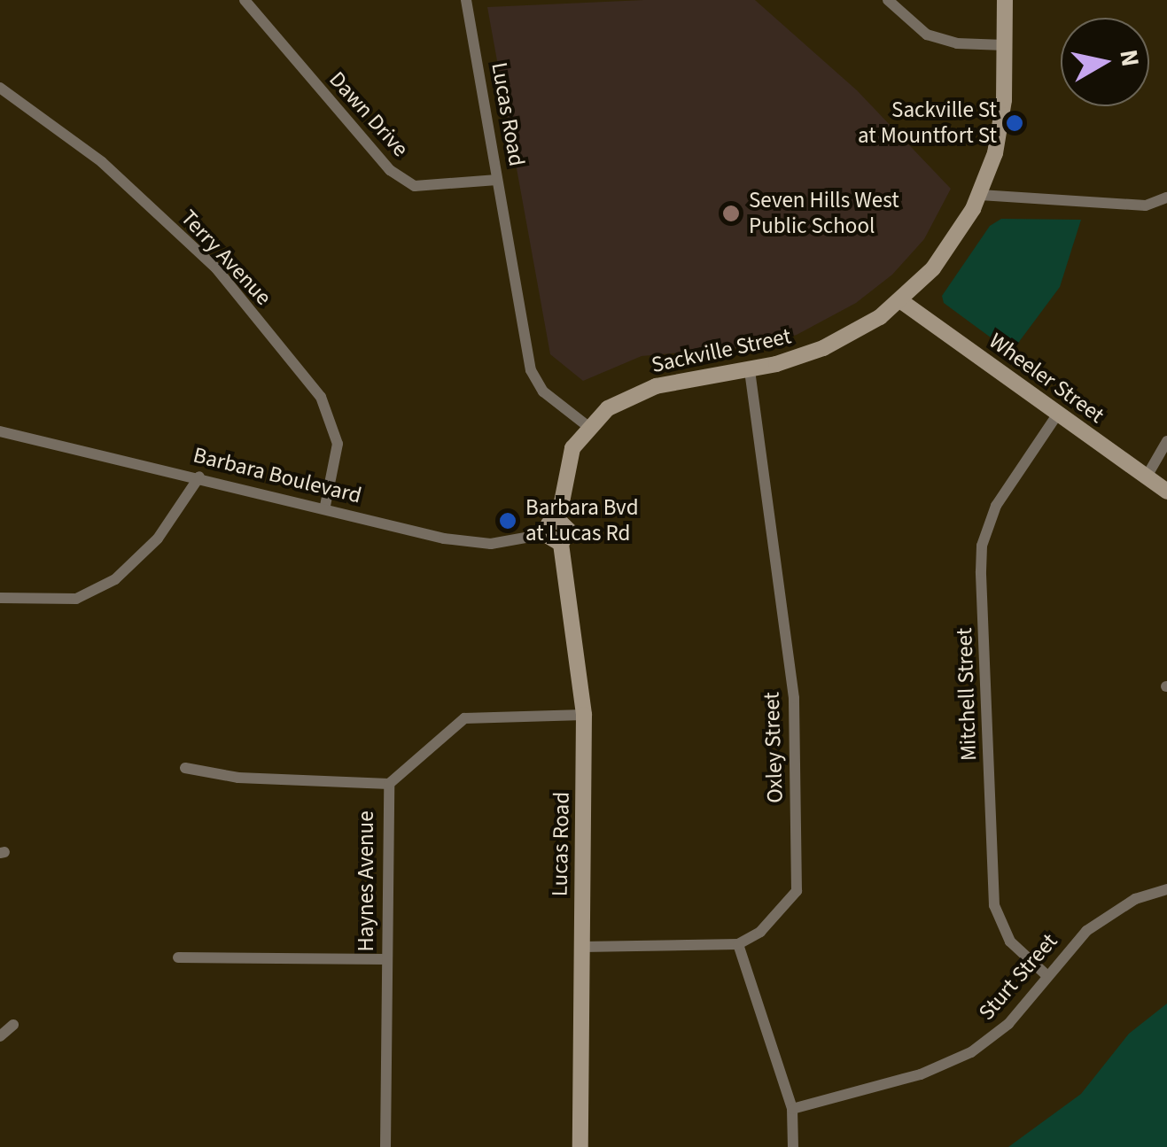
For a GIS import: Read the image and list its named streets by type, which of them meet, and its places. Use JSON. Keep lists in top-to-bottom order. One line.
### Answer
{"streets":{"street":["Dawn Drive","Lucas Road","Terry Avenue","Sackville Street","Wheeler Street","Barbara Boulevard","Mitchell Street","Oxley Street","Haynes Avenue","Sturt Street"]},"crossings":[["Dawn Drive","Lucas Road"],["Lucas Road","Sackville Street"],["Lucas Road","Haynes Avenue"],["Terry Avenue","Barbara Boulevard"],["Sackville Street","Wheeler Street"],["Sackville Street","Oxley Street"],["Wheeler Street","Mitchell Street"],["Mitchell Street","Sturt Street"]],"places":["Sackville St at Mountfort St","Seven Hills West Public School","Barbara Bvd at Lucas Rd"],"north":"right"}
